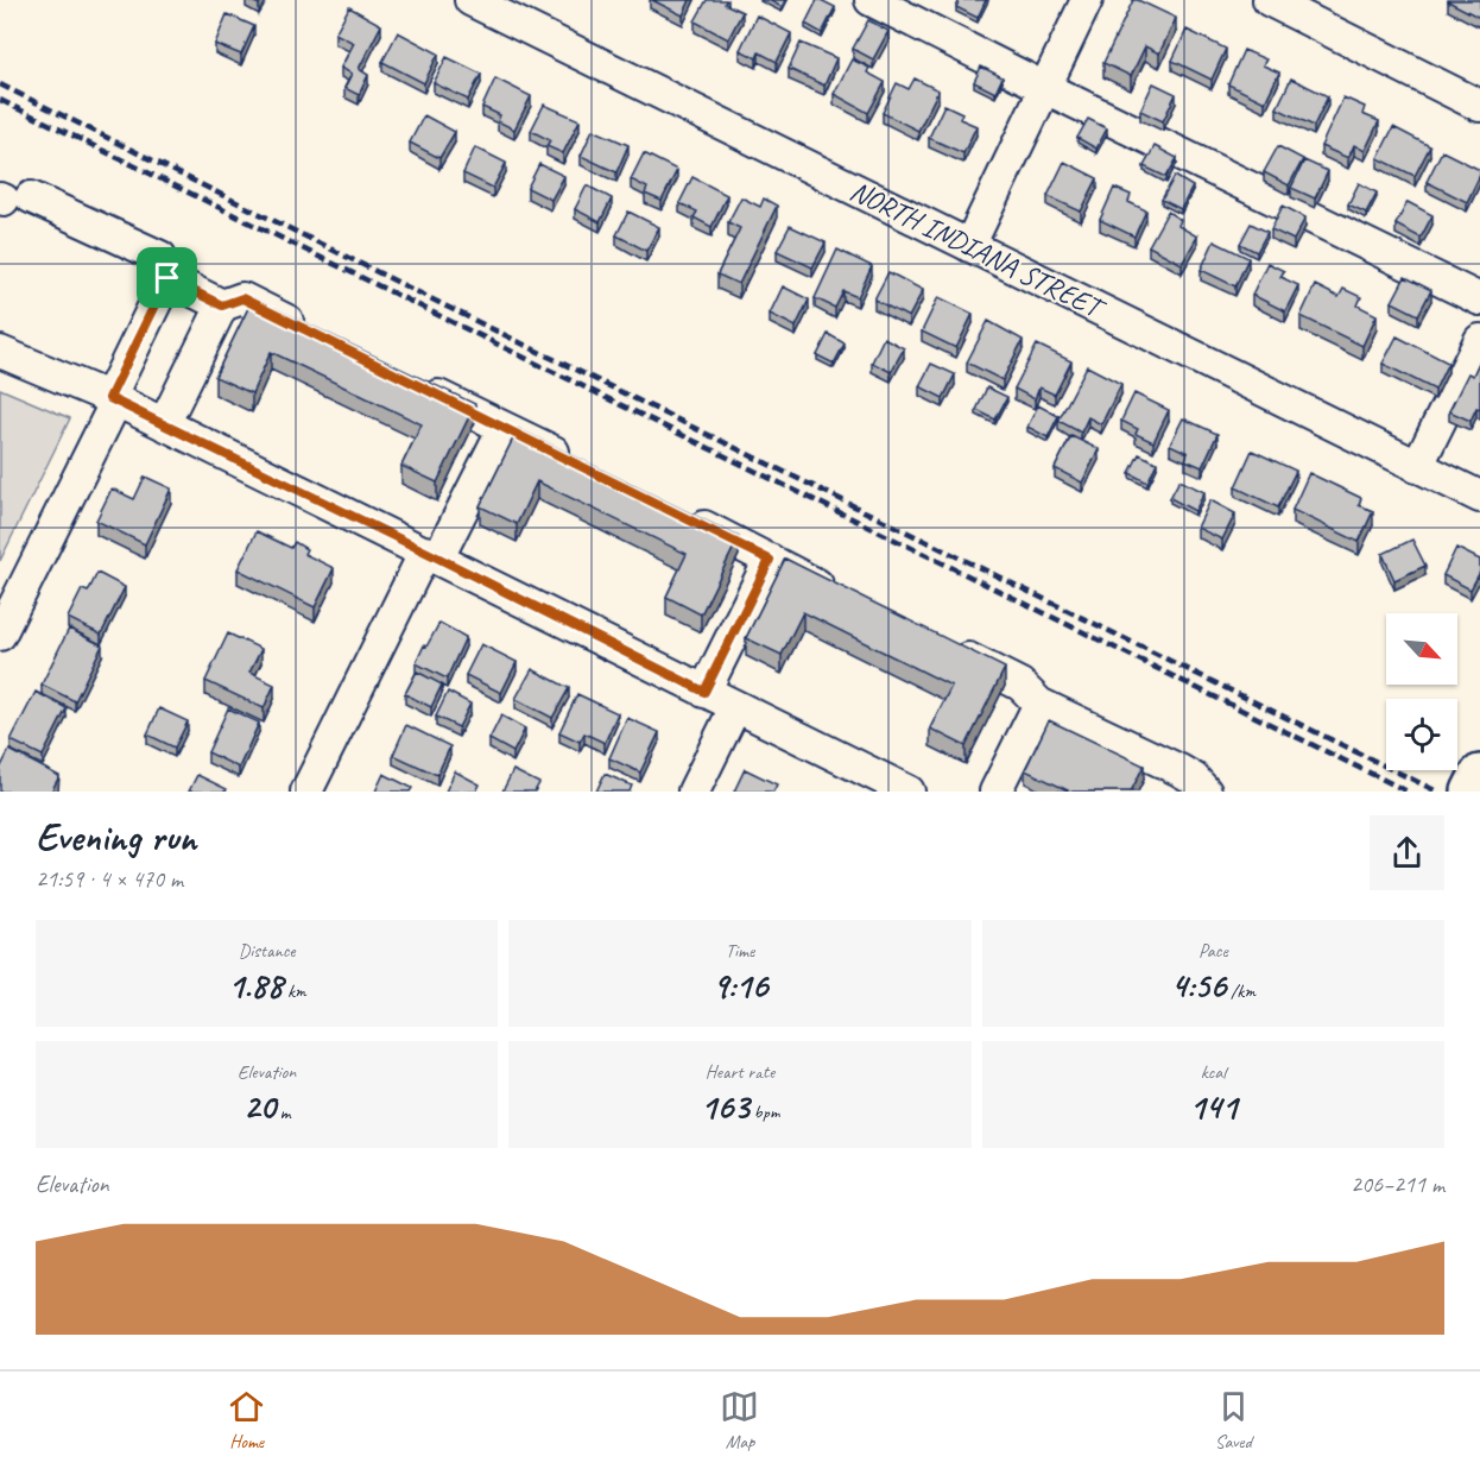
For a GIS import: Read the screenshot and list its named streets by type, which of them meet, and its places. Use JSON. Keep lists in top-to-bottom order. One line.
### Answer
{"streets":{"street":["NORTH INDIANA STREET"]},"north":"bottom right","page":{"heading":["Evening run","21:59 · 4 × 470 m"],"stats":[["Distance","1.88 km"],["Time","9:16"],["Pace","4:56 /km"],["Elevation","20 m"],["Heart rate","163 bpm"],["kcal","141"]],"chart":["Elevation","206–211 m"],"tabs":["Home","Map","Saved"]}}
